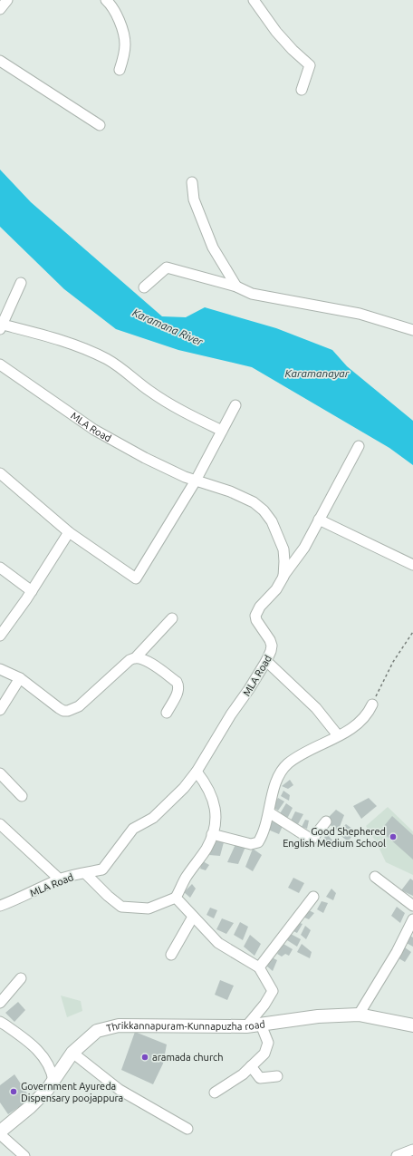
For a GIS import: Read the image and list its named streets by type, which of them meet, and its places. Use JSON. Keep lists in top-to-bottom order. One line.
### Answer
{"streets":{"street":["MLA Road","Thrikkannapuram-Kunnapuzha road"]},"water":["Karamana River","Karamanayar"],"places":["Good Shephered English Medium School","aramada church","Government Ayureda Dispensary poojappura"]}
